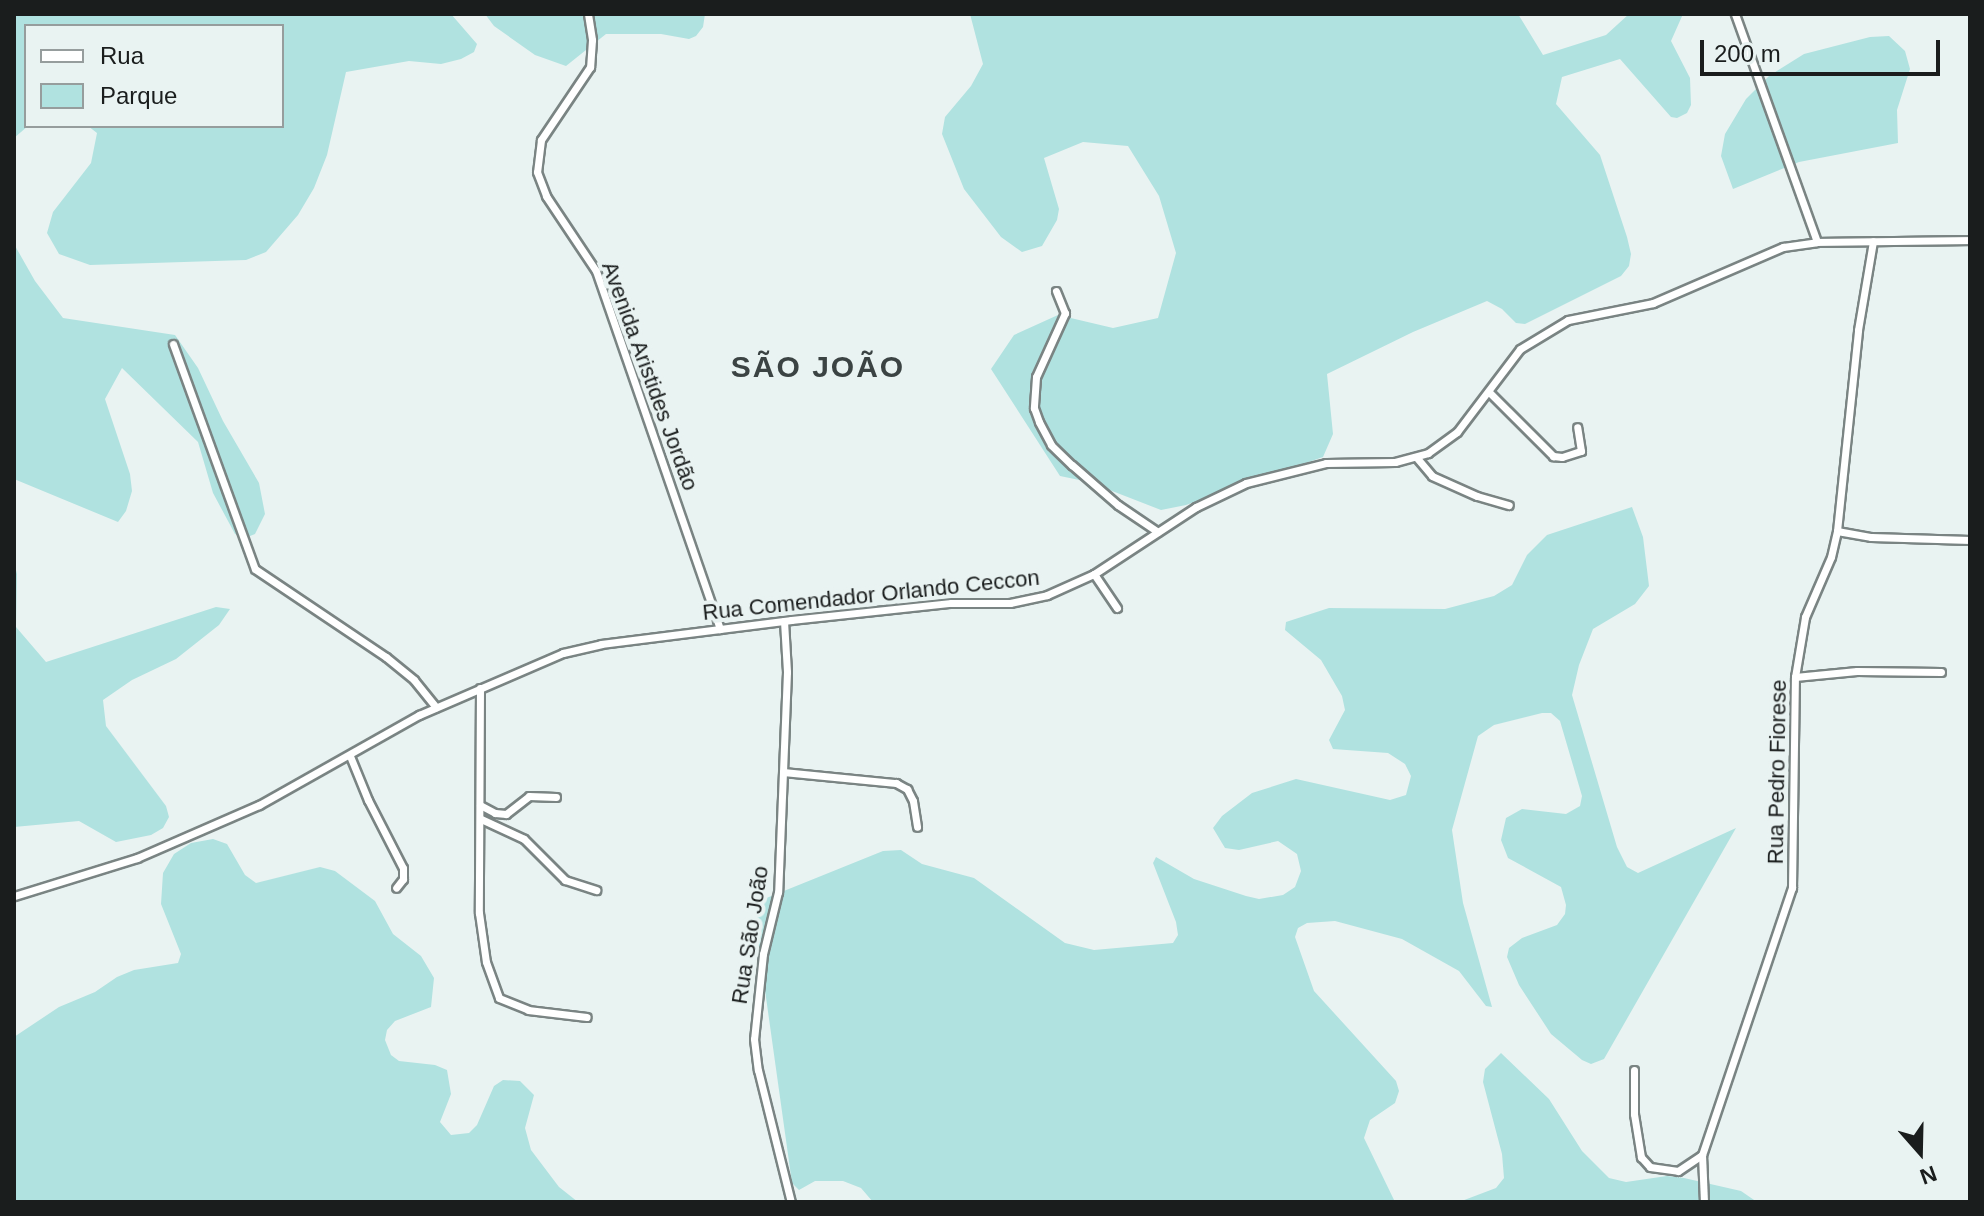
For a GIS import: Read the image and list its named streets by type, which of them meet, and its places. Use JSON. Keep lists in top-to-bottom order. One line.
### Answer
{"streets":{"street":["Avenida Aristides Jordão","Rua Comendador Orlando Ceccon","Rua Pedro Fiorese","Rua São João"]},"crossings":[["Avenida Aristides Jordão","Rua Comendador Orlando Ceccon"],["Rua Comendador Orlando Ceccon","Rua Pedro Fiorese"],["Rua Comendador Orlando Ceccon","Rua São João"]],"districts":["SÃO JOÃO"],"legend":["Rua","Parque"],"scale_bar":"200 m","north":"bottom"}
